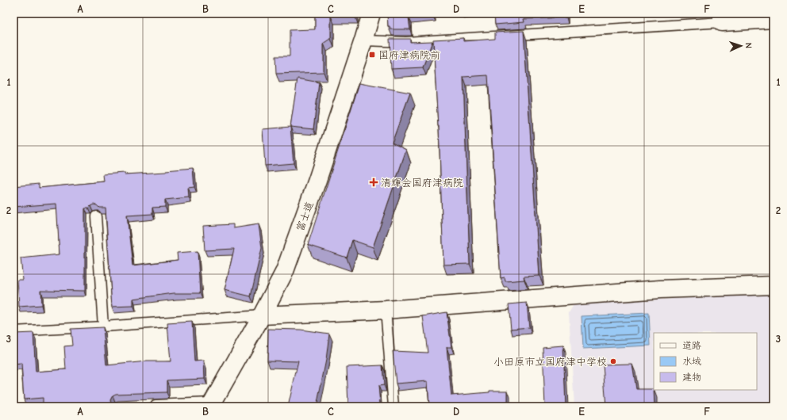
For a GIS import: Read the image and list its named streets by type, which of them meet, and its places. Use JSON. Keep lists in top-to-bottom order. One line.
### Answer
{"streets":{"street":["富士道"]},"places":{"transit":["国府津病院前"],"health":["清輝会国府津病院"],"other":["小田原市立国府津中学校"]},"legend":["道路","水域","建物"],"north":"right","grid":{"columns":["A","B","C","D","E","F"],"rows":["1","2","3"]}}
